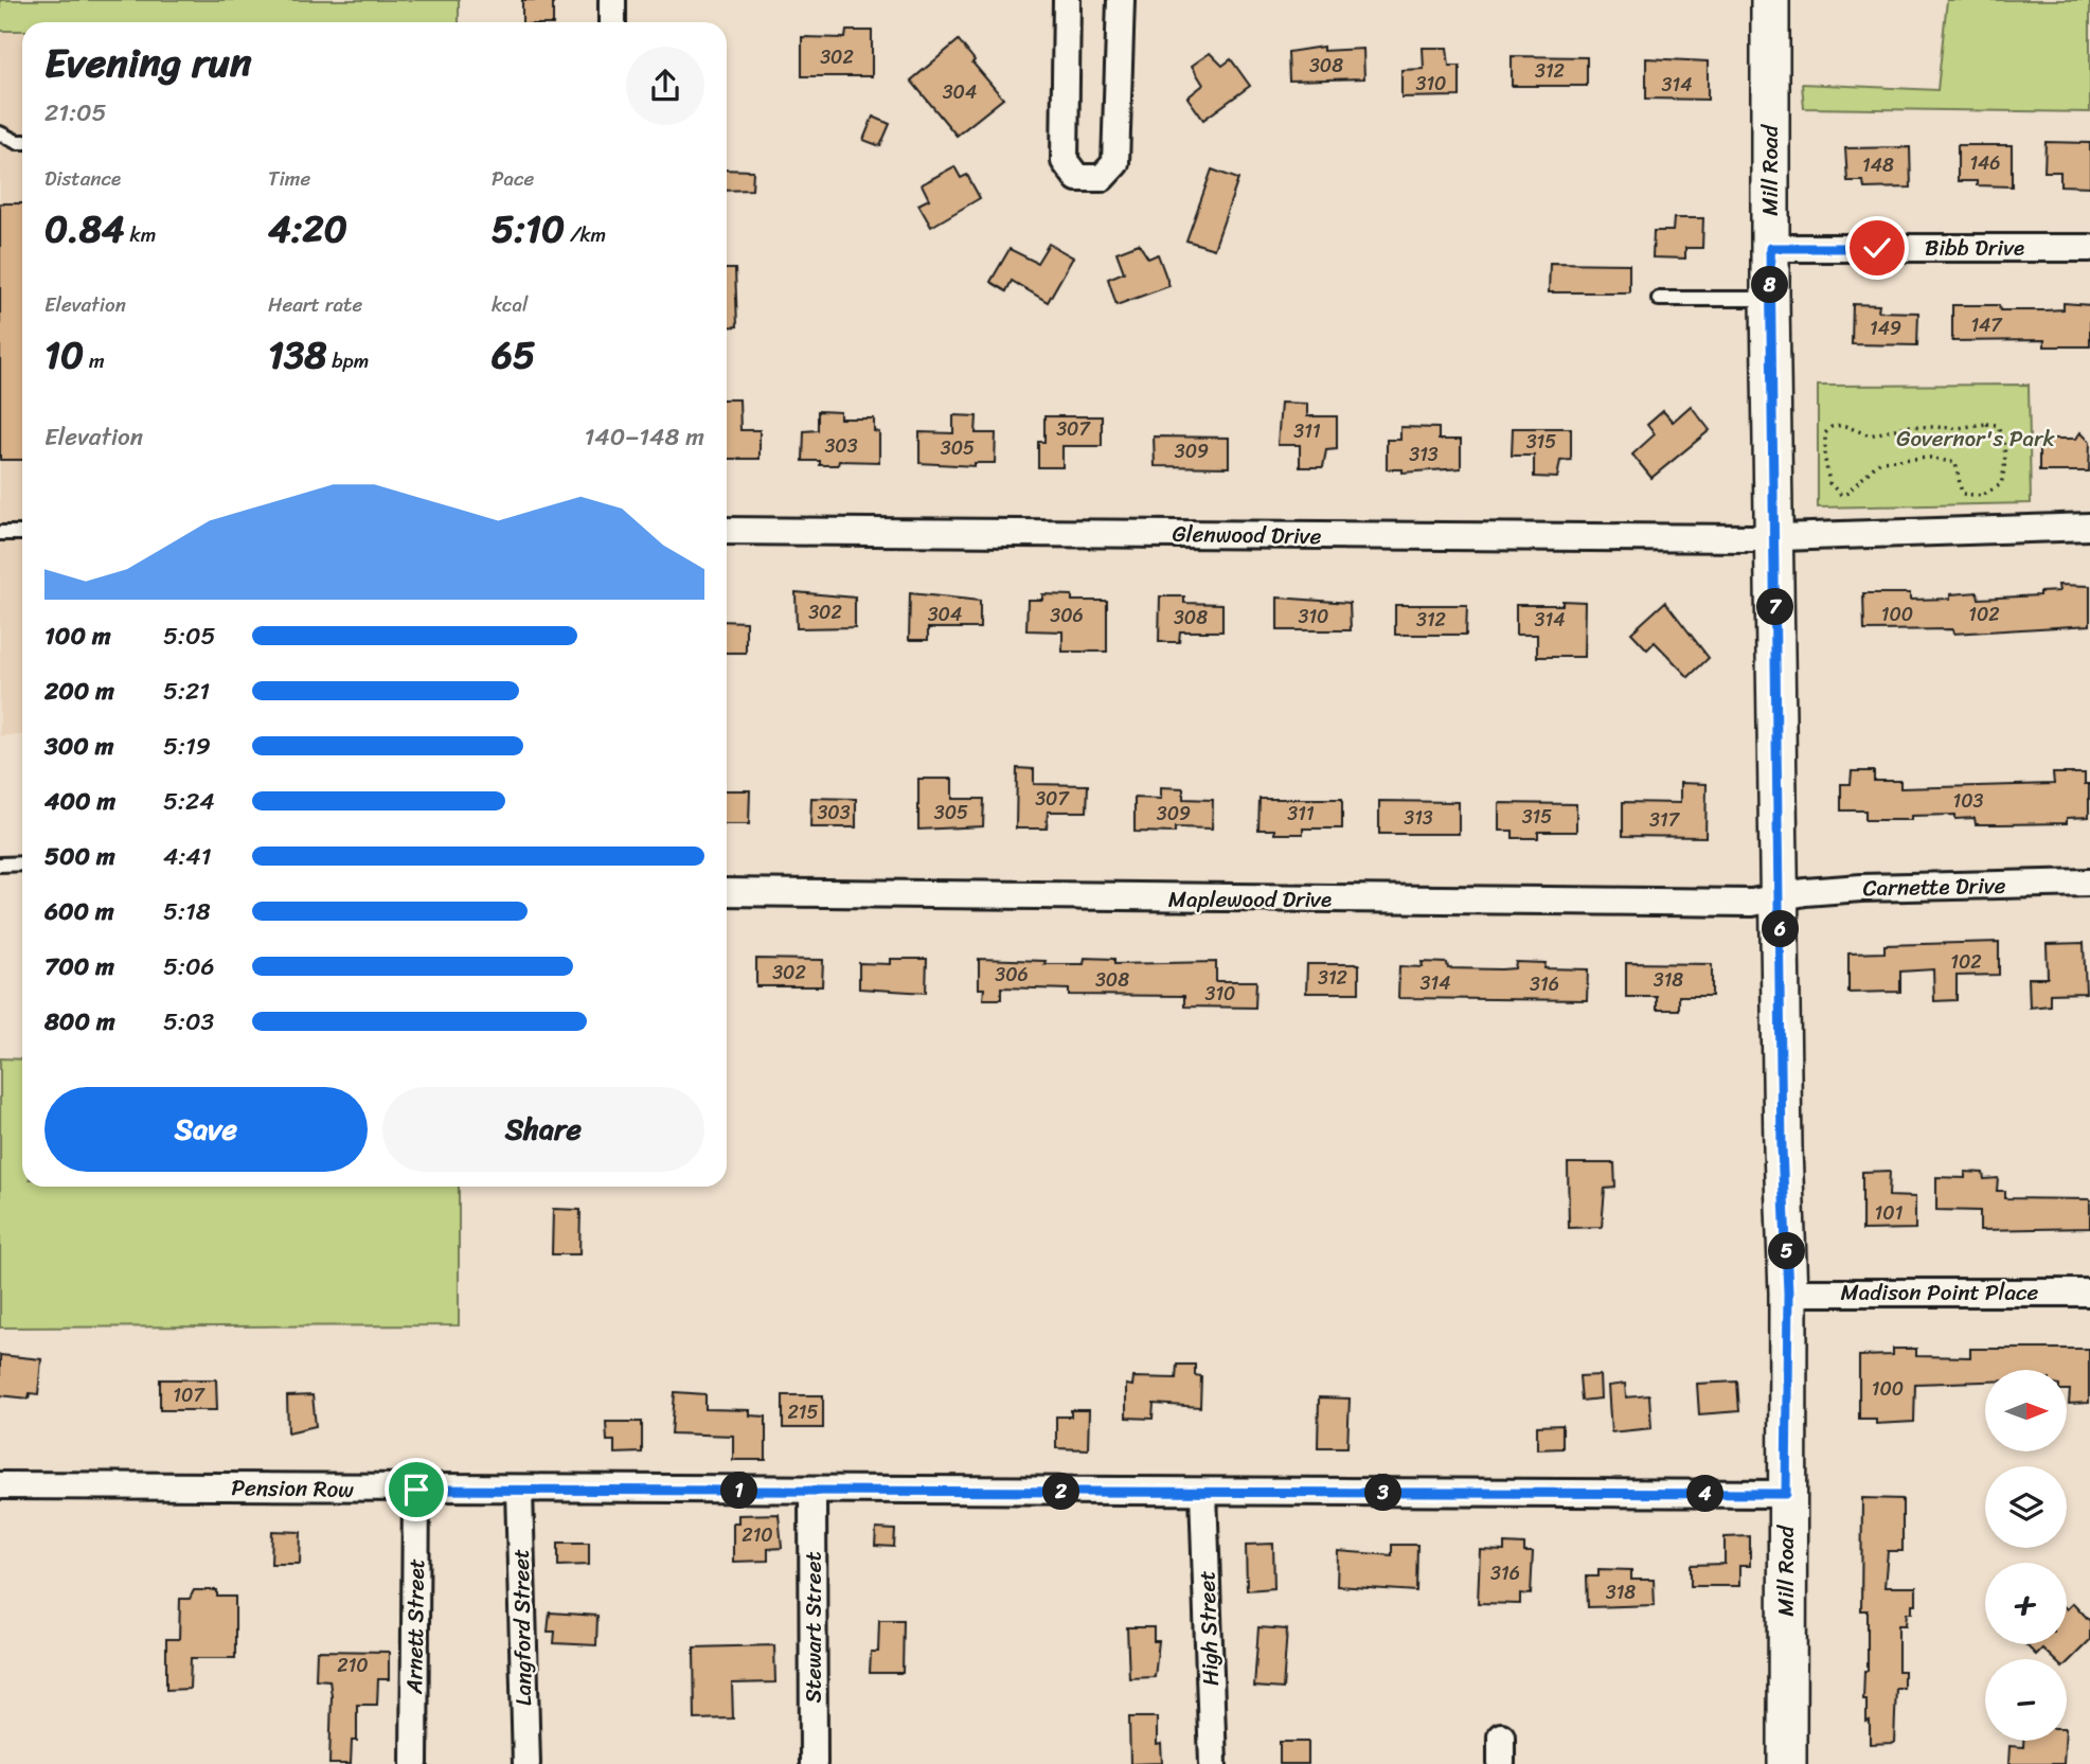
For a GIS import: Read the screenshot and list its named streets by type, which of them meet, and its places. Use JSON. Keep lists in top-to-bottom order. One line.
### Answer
{"streets":{"street":["Mill Road","Bibb Drive","Glenwood Drive","Carnette Drive","Maplewood Drive","Madison Point Place","Pension Row","Arnett Street","Langford Street","Stewart Street","High Street"]},"crossings":[["Mill Road","Bibb Drive"],["Mill Road","Glenwood Drive"],["Mill Road","Carnette Drive"],["Mill Road","Maplewood Drive"],["Mill Road","Madison Point Place"],["Mill Road","Pension Row"],["Carnette Drive","Maplewood Drive"],["Pension Row","Arnett Street"],["Pension Row","Langford Street"],["Pension Row","Stewart Street"],["Pension Row","High Street"]],"parks":["Governor's Park"],"house_numbers":["302","308","312","310","314","304","146","148","147","149","307","311","315","303","305","309","313","302","304","100","102","306","310","308","312","314","307","103","303","305","309","311","315","313","317","102","302","306","312","308","318","314","316","310","101","100","107","215","210","316","318","210"],"north":"right","page":{"heading":["Evening run","21:05"],"stats":[["Distance","0.84 km"],["Time","4:20"],["Pace","5:10 /km"],["Elevation","10 m"],["Heart rate","138 bpm"],["kcal","65"]],"pins":["8","7","6","5","1","2","3","4"],"chart":["Elevation","140–148 m"],"list":[{"name":"100 m","note":"5:05"},{"name":"200 m","note":"5:21"},{"name":"300 m","note":"5:19"},{"name":"400 m","note":"5:24"},{"name":"500 m","note":"4:41"},{"name":"600 m","note":"5:18"},{"name":"700 m","note":"5:06"},{"name":"800 m","note":"5:03"}],"buttons":["Save","Share"],"map_buttons":["+","−"]}}
